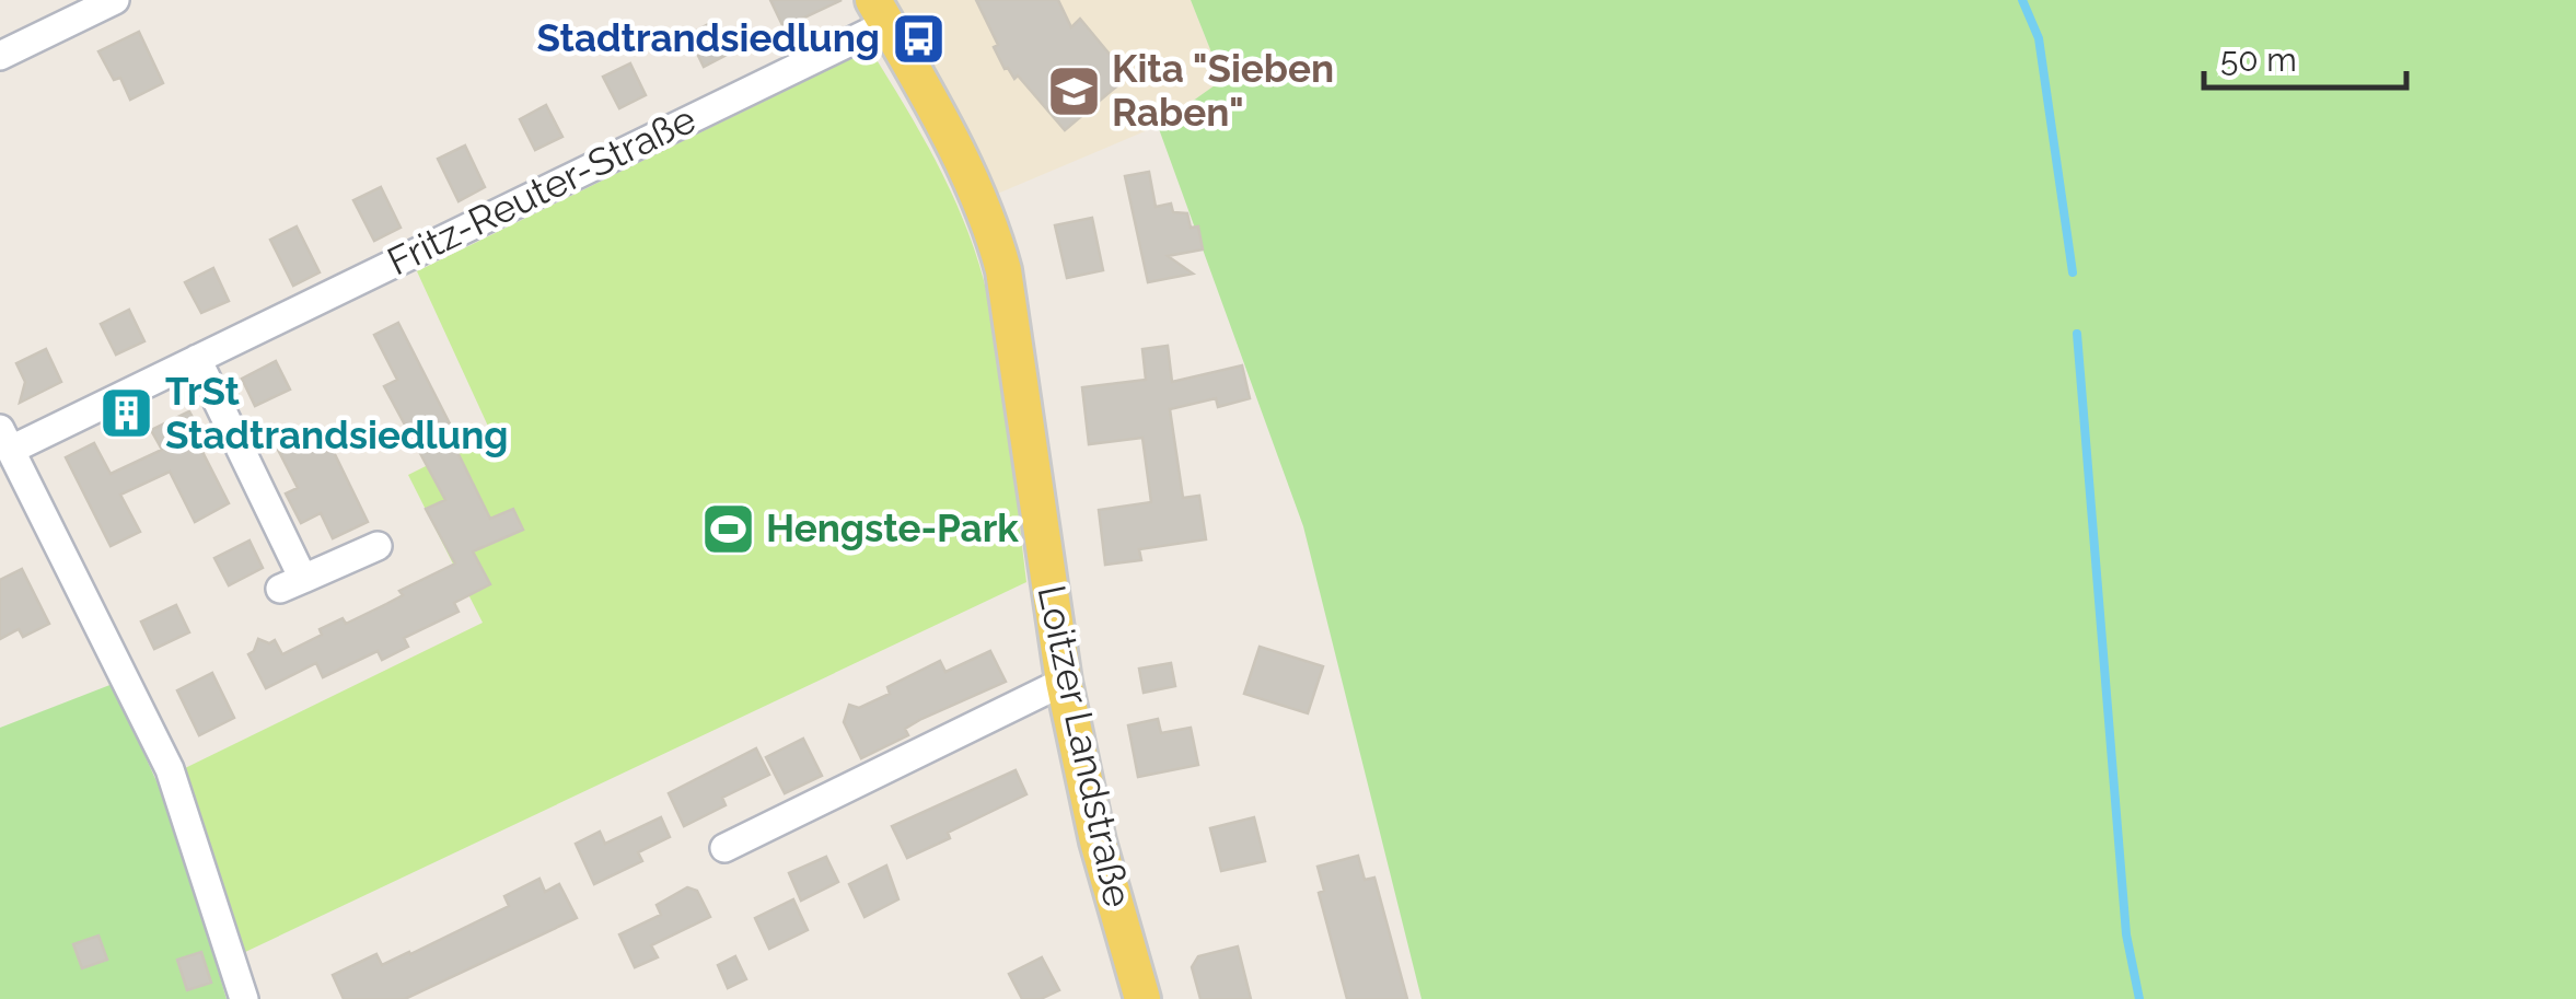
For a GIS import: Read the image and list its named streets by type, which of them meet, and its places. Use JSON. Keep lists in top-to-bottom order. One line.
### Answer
{"streets":{"main road":["Loitzer Landstraße"],"street":["Fritz-Reuter-Straße"]},"crossings":[["Fritz-Reuter-Straße","Loitzer Landstraße"]],"places":{"bus stop":["Stadtrandsiedlung"],"school or university":["Kita \"Sieben Raben\""],"building":["TrSt Stadtrandsiedlung"],"sports":["Hengste-Park"]},"scale_bar":"50 m"}
